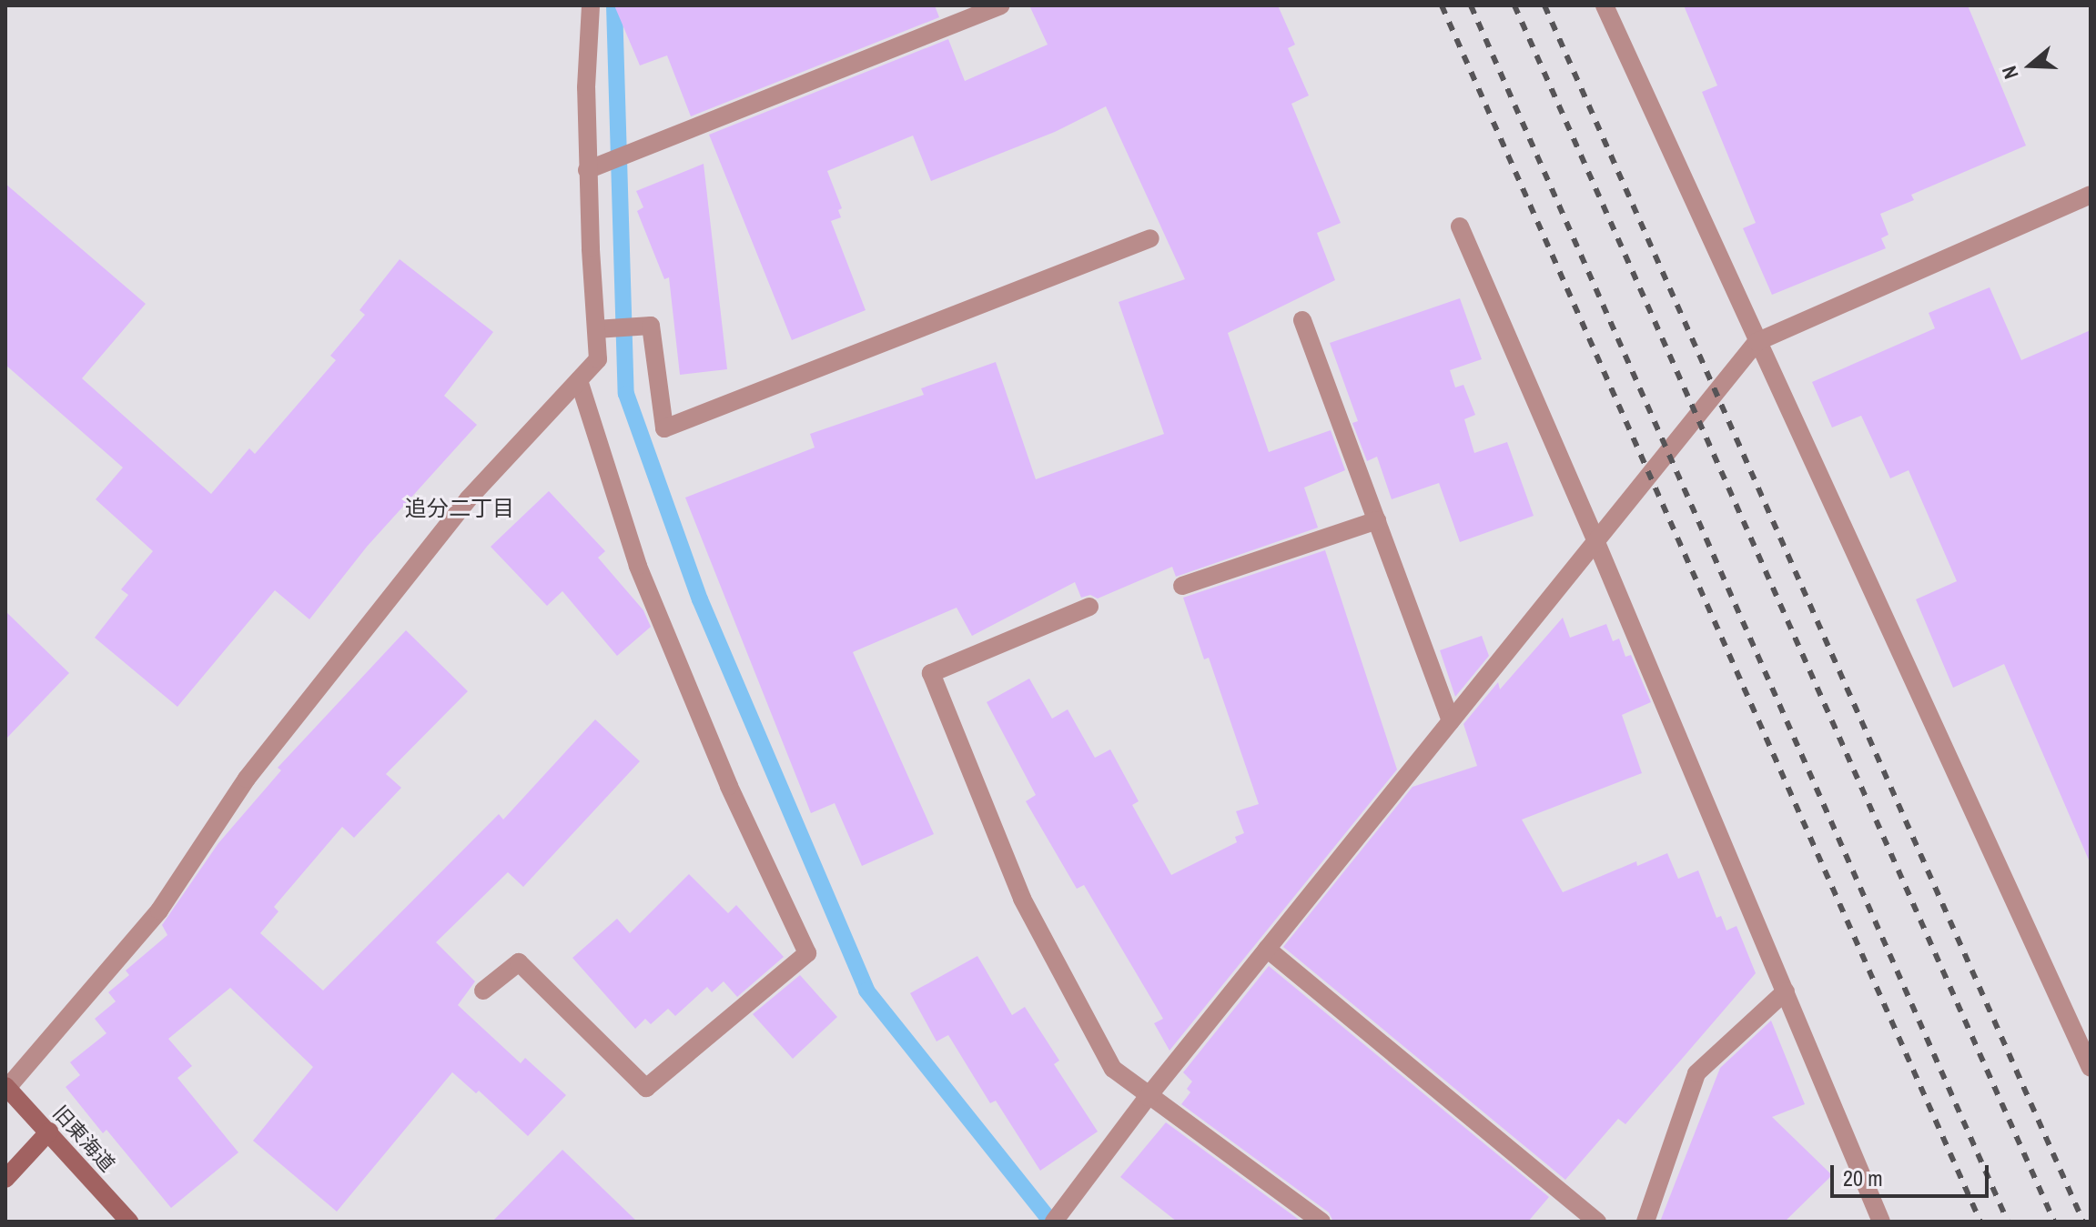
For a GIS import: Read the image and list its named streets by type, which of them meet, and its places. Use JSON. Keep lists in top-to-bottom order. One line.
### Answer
{"streets":{"street":["旧東海道"]},"districts":["追分二丁目"],"scale_bar":"20 m","north":"left"}
